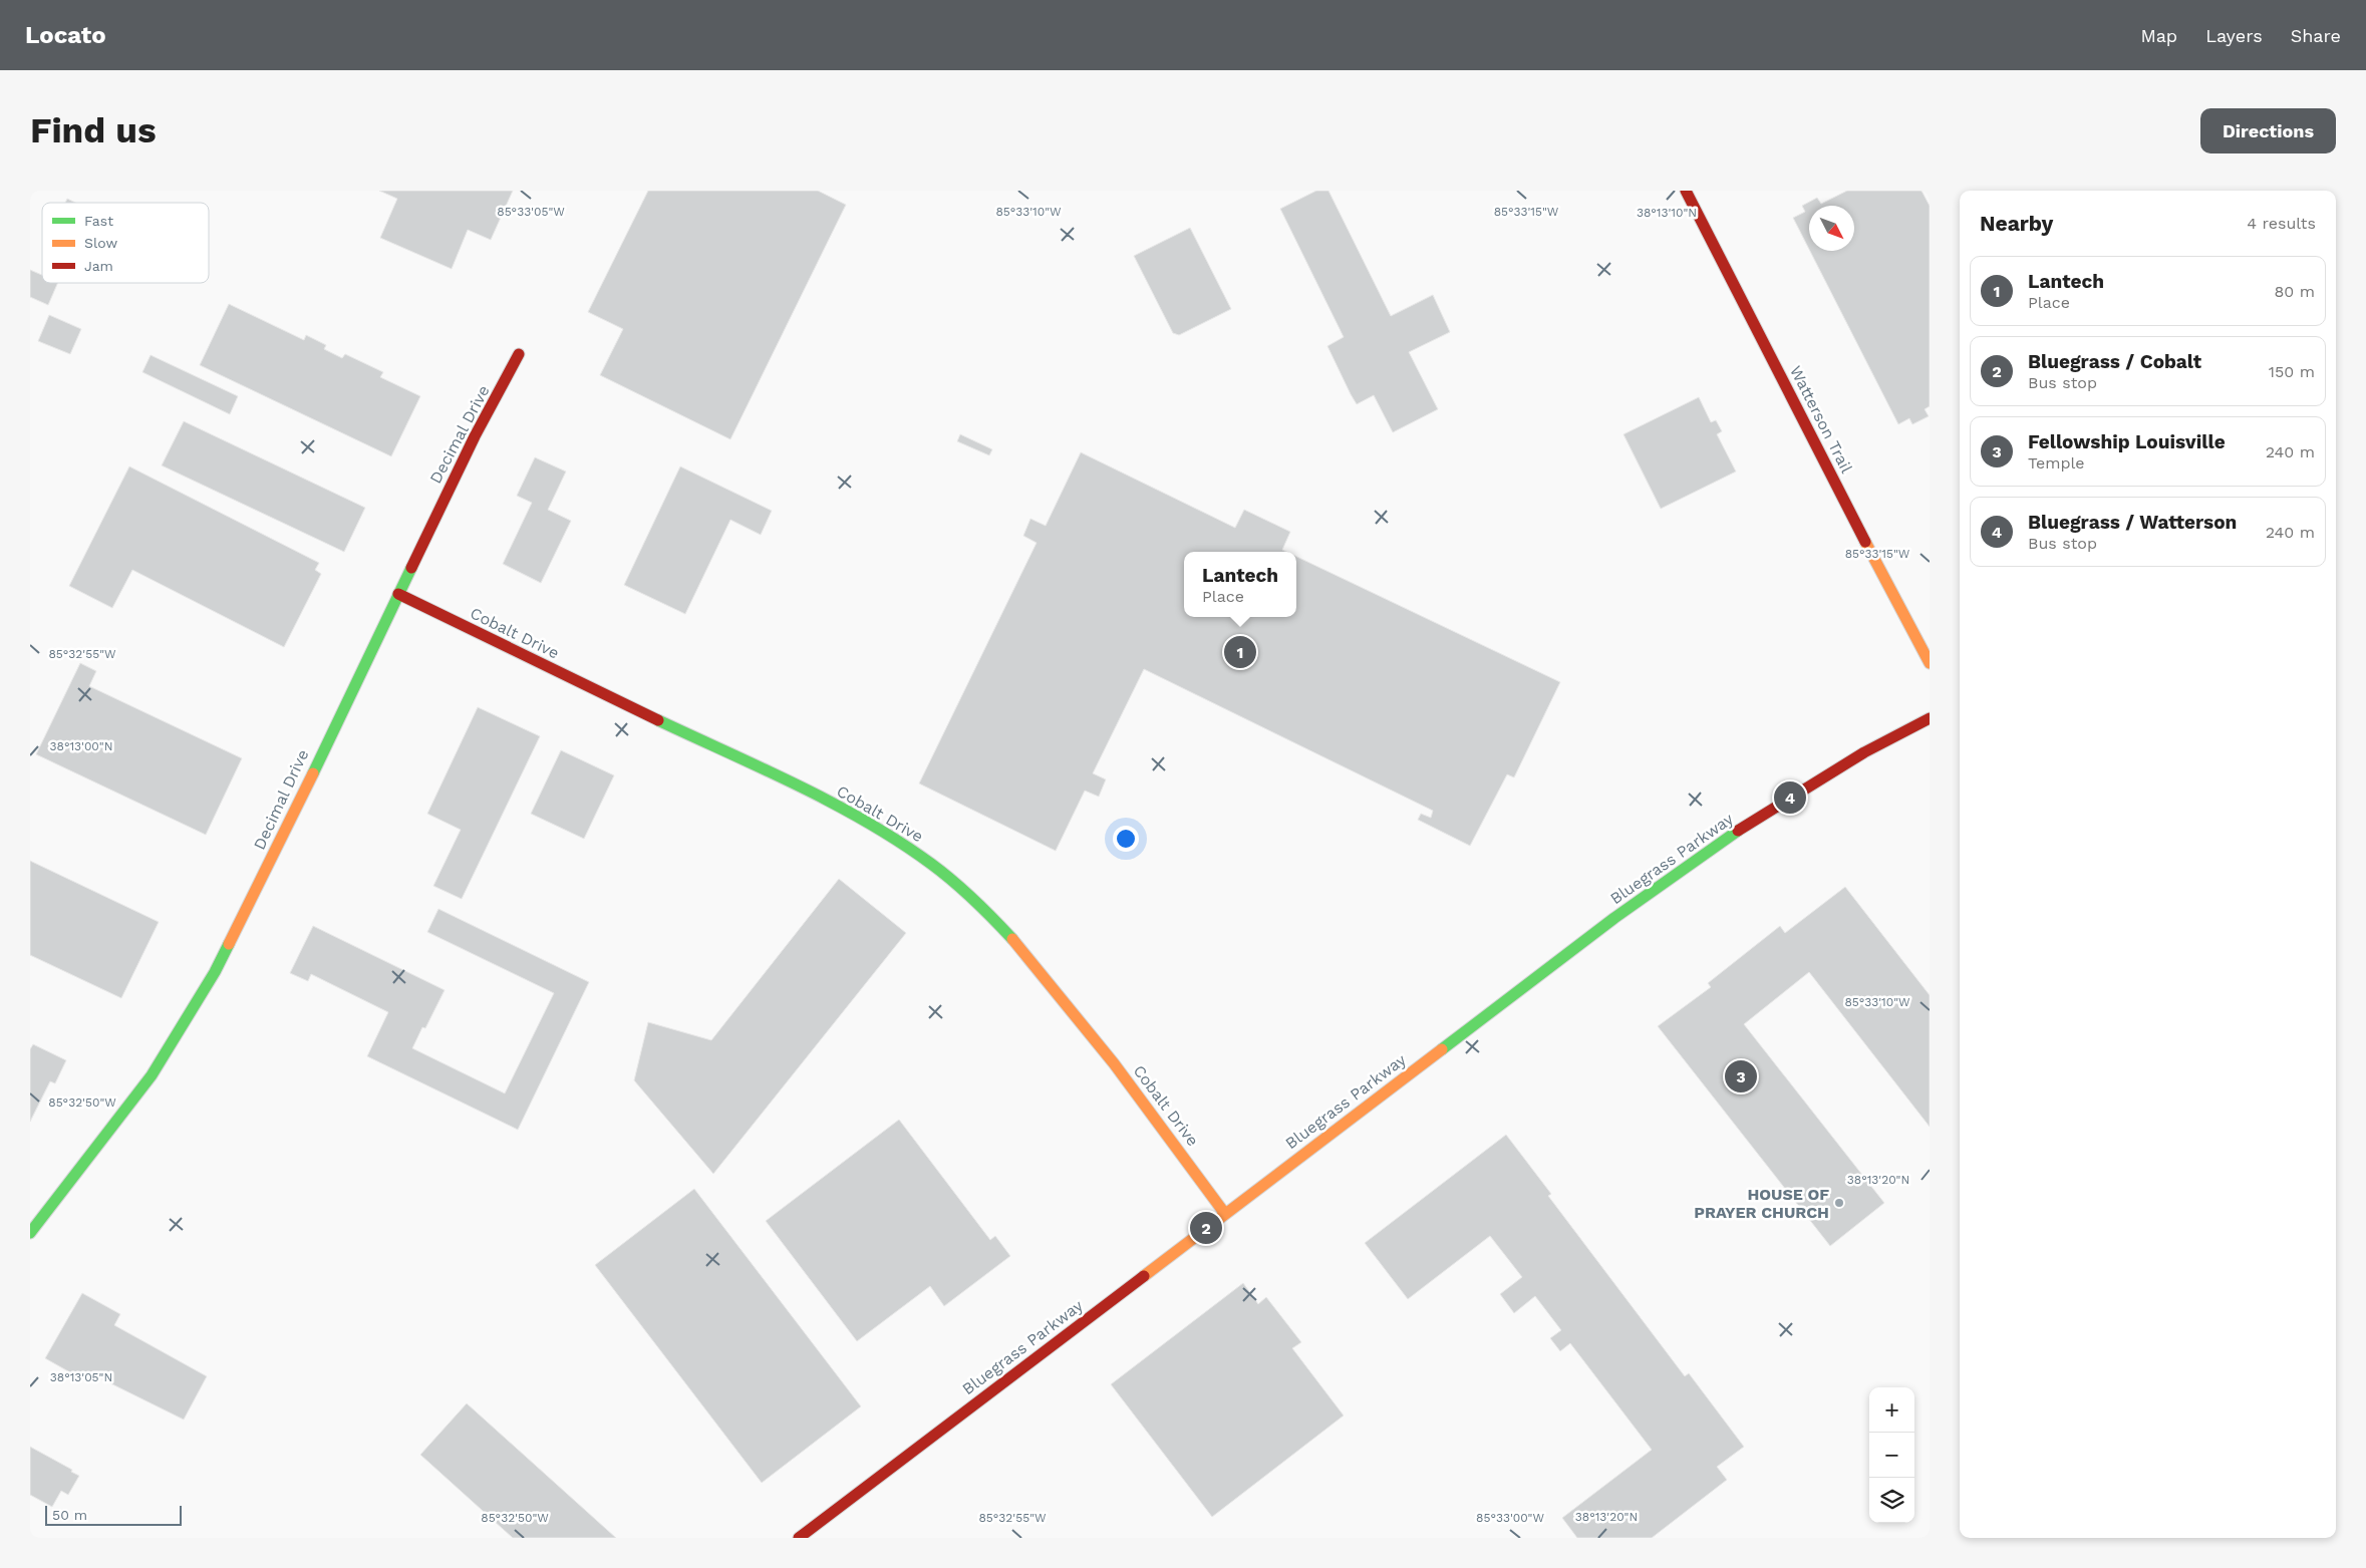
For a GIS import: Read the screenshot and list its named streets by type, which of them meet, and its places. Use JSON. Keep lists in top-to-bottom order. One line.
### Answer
{"streets":{"street":["Watterson Trail","Decimal Drive","Cobalt Drive","Bluegrass Parkway"]},"crossings":[["Decimal Drive","Cobalt Drive"],["Cobalt Drive","Bluegrass Parkway"]],"places":["HOUSE OF PRAYER CHURCH"],"legend":["Fast","Slow","Jam"],"scale_bar":"50 m","north":"bottom right","page":{"header":"Locato","nav":["Map","Layers","Share"],"buttons":"Directions","title":"Find us","heading":["Nearby","4 results"],"list":[{"mark":"1","name":"Lantech","note":"Place","value":"80 m"},{"mark":"2","name":"Bluegrass / Cobalt","note":"Bus stop","value":"150 m"},{"mark":"3","name":"Fellowship Louisville","note":"Temple","value":"240 m"},{"mark":"4","name":"Bluegrass / Watterson","note":"Bus stop","value":"240 m"}],"popup":["Lantech","Place"],"pins":["1","4","3","2"],"map_buttons":["+","−"],"scale":"50 m"},"coordinates":["85°33'15\"W","85°33'05\"W","85°33'10\"W","38°13'10\"N","85°32'55\"W","38°13'00\"N","85°32'50\"W","38°13'20\"N","38°13'05\"N","85°33'00\"W"]}
